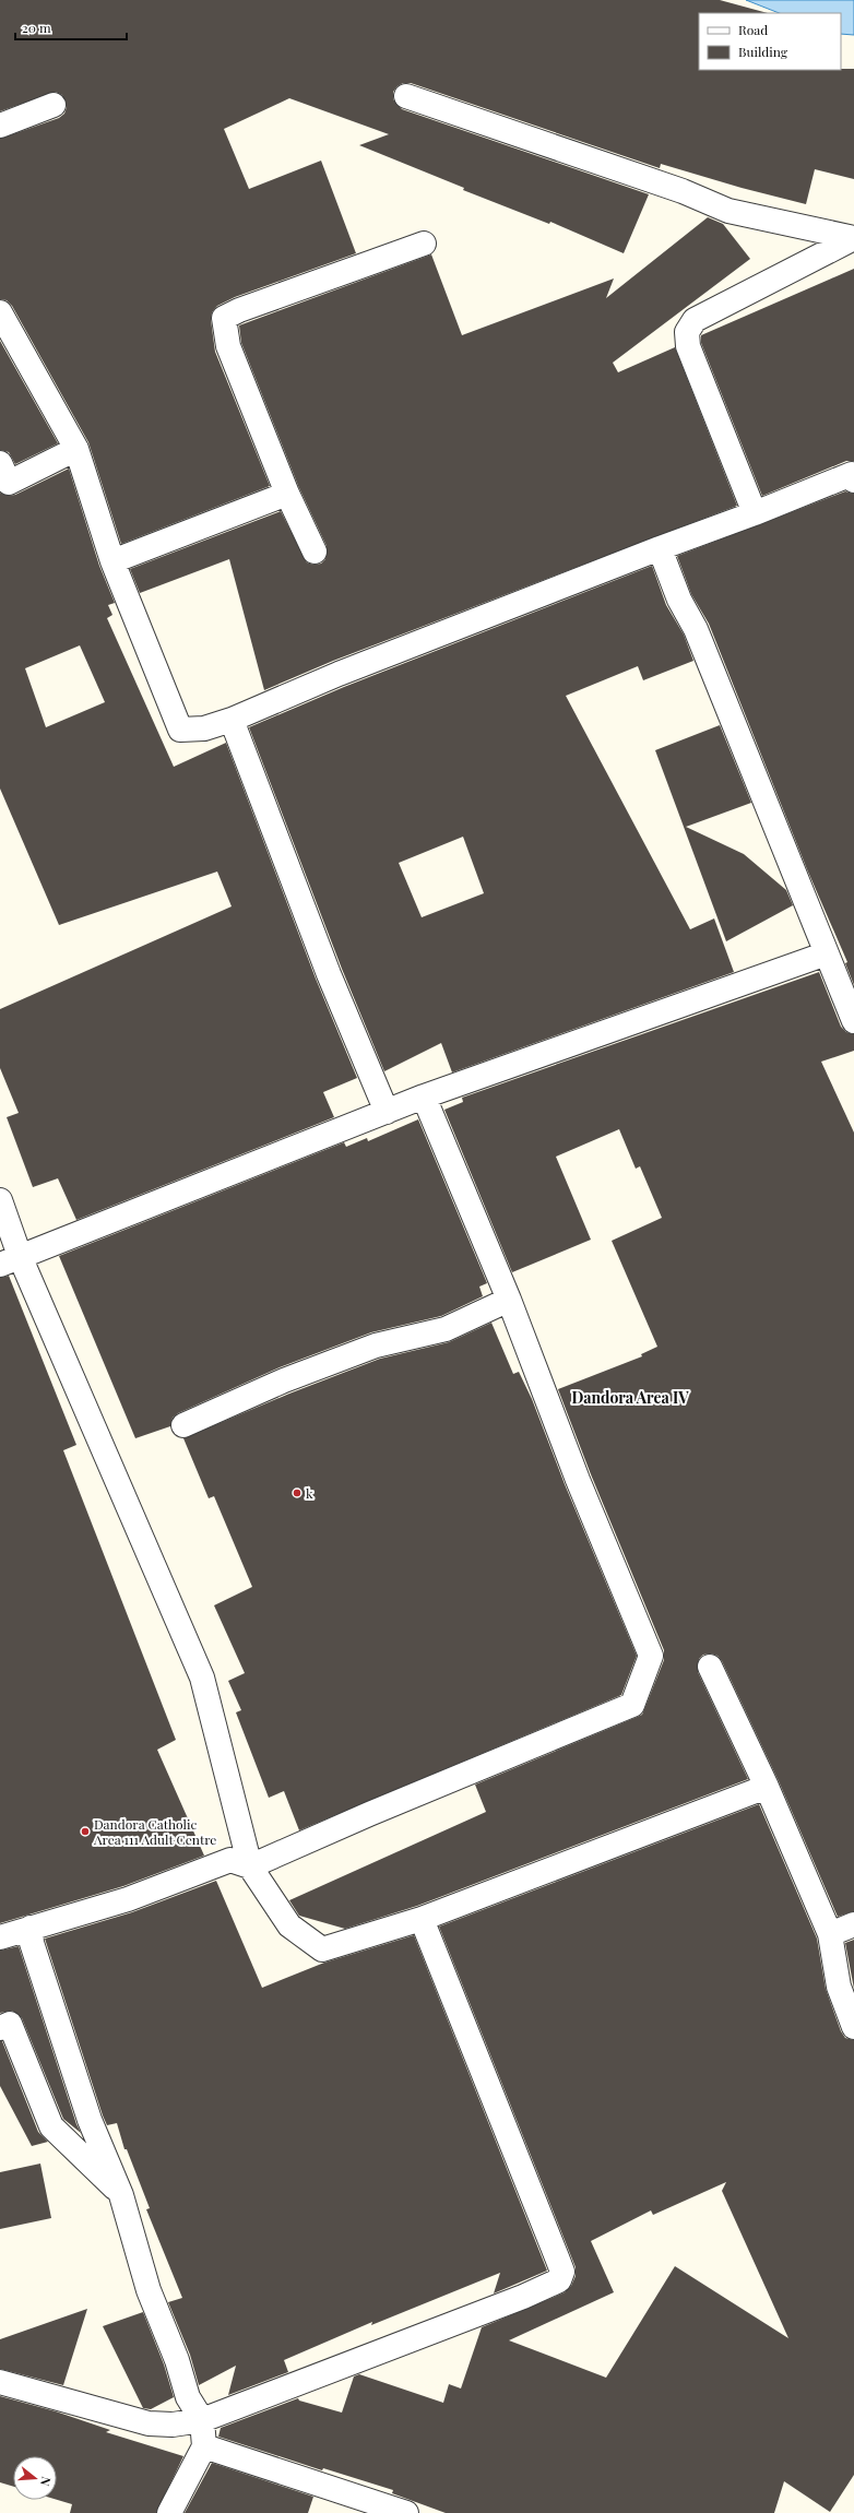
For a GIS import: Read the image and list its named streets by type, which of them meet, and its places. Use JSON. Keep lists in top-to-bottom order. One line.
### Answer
{"districts":["Dandora Area IV"],"places":["k","Dandora Catholic Area 111 Adult Centre"],"legend":["Road","Building"],"scale_bar":"20 m","north":"right"}
